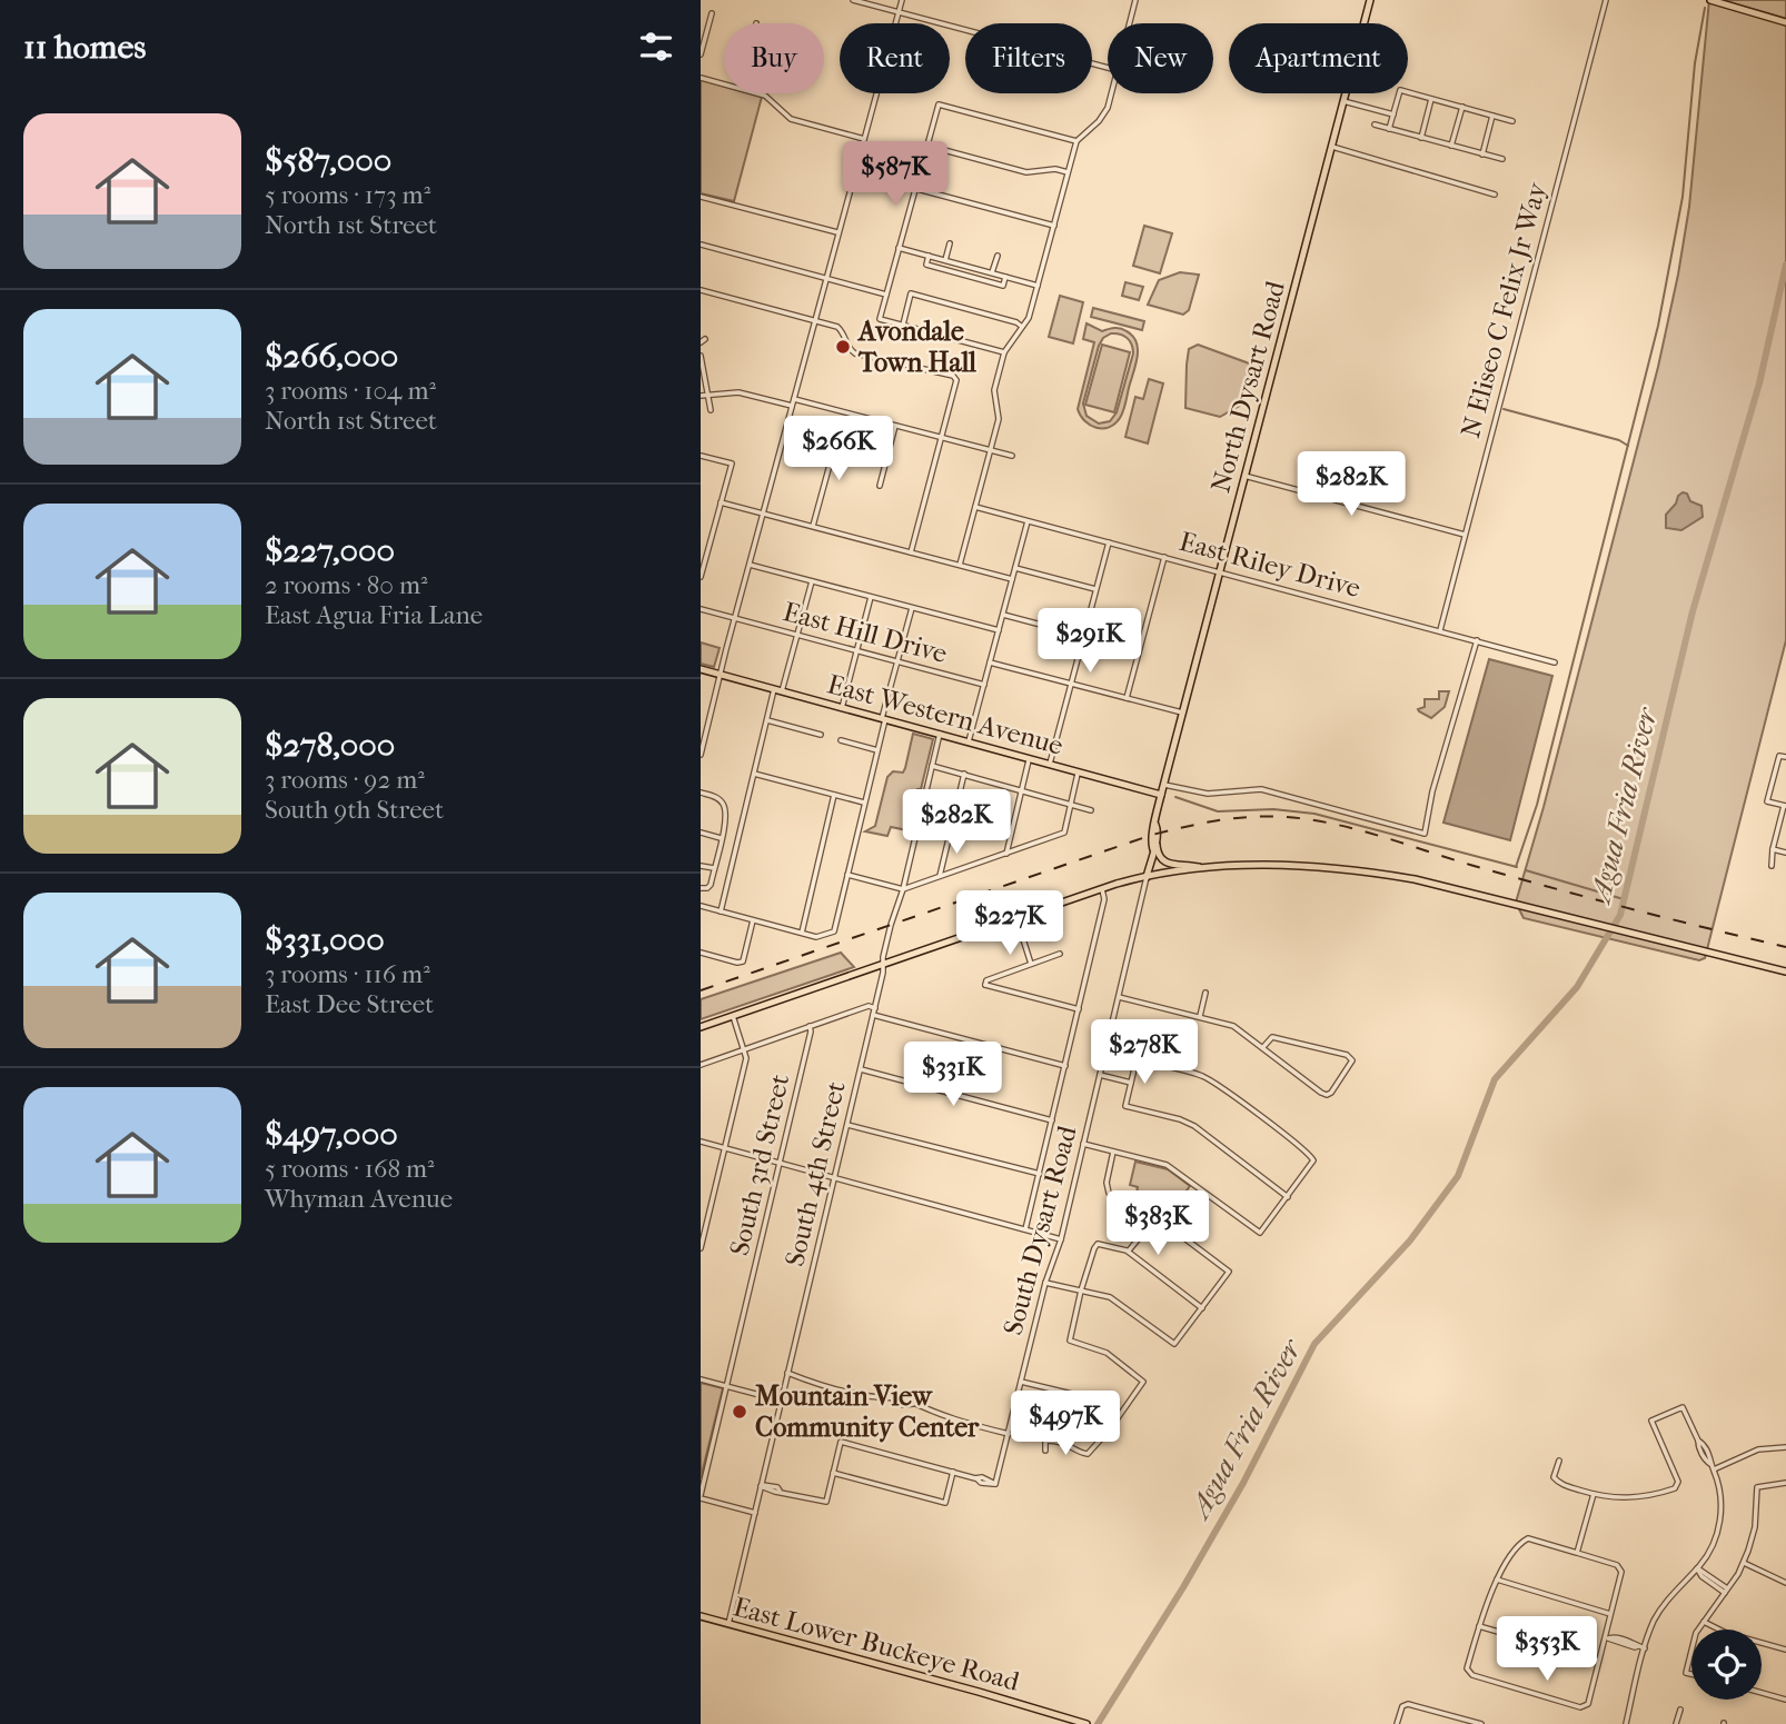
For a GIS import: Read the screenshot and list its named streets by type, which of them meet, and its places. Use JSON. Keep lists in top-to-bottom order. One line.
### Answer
{"streets":{"main road":["North Dysart Road","East Western Avenue","South Dysart Road","East Lower Buckeye Road"],"street":["N Eliseo C Felix Jr Way","East Riley Drive","East Hill Drive","South 3rd Street","South 4th Street"]},"crossings":[["N Eliseo C Felix Jr Way","East Riley Drive"],["North Dysart Road","East Riley Drive"],["North Dysart Road","South Dysart Road"],["East Western Avenue","South 4th Street"],["East Western Avenue","South Dysart Road"],["South 4th Street","East Lower Buckeye Road"]],"water":["Agua Fria River"],"places":["Avondale Town Hall","Mountain View Community Center"],"page":{"heading":"11 homes","chip":["Buy","Rent","Filters","New","Apartment"],"list":[{"name":"$587,000","note":"5 rooms · 173 m² · North 1st Street"},{"name":"$266,000","note":"3 rooms · 104 m² · North 1st Street"},{"name":"$227,000","note":"2 rooms · 80 m² · East Agua Fria Lane"},{"name":"$278,000","note":"3 rooms · 92 m² · South 9th Street"},{"name":"$331,000","note":"3 rooms · 116 m² · East Dee Street"},{"name":"$497,000","note":"5 rooms · 168 m² · Whyman Avenue"}],"price":["$587K","$266K","$282K","$291K","$282K","$227K","$278K","$331K","$383K","$497K","$353K"]}}
